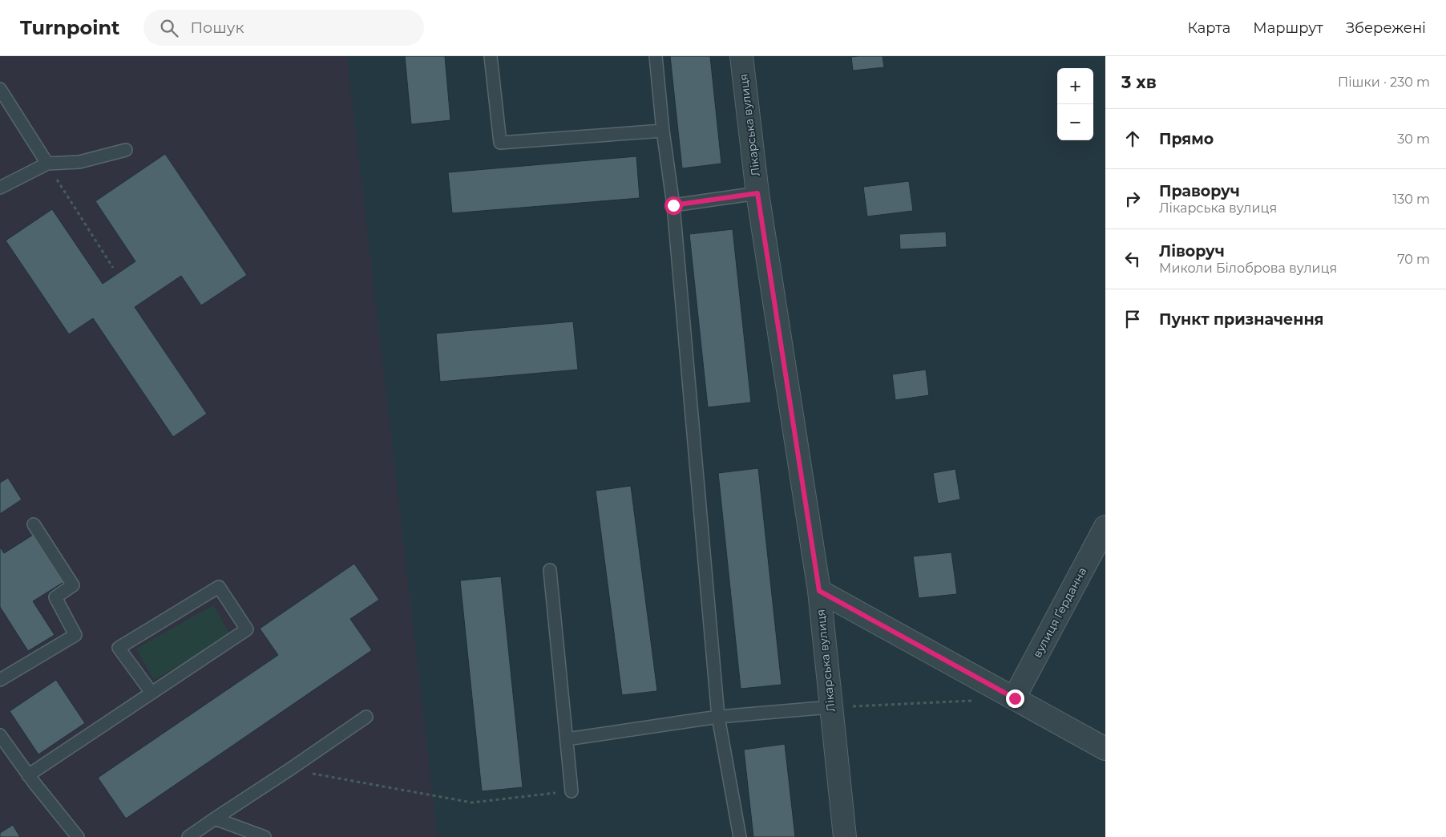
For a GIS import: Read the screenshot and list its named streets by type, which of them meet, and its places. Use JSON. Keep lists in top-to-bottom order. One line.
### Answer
{"streets":{"street":["Лікарська вулиця","вулиця Ґерданна"]},"page":{"header":"Turnpoint","search":"Пошук","nav":["Карта","Маршрут","Збережені"],"heading":["3 хв","Пішки · 230 m"],"map_buttons":["+","−"],"list":[["Прямо","30 m"],["Праворуч","Лікарська вулиця","130 m"],["Ліворуч","Миколи Білоброва вулиця","70 m"],"Пункт призначення"]}}
